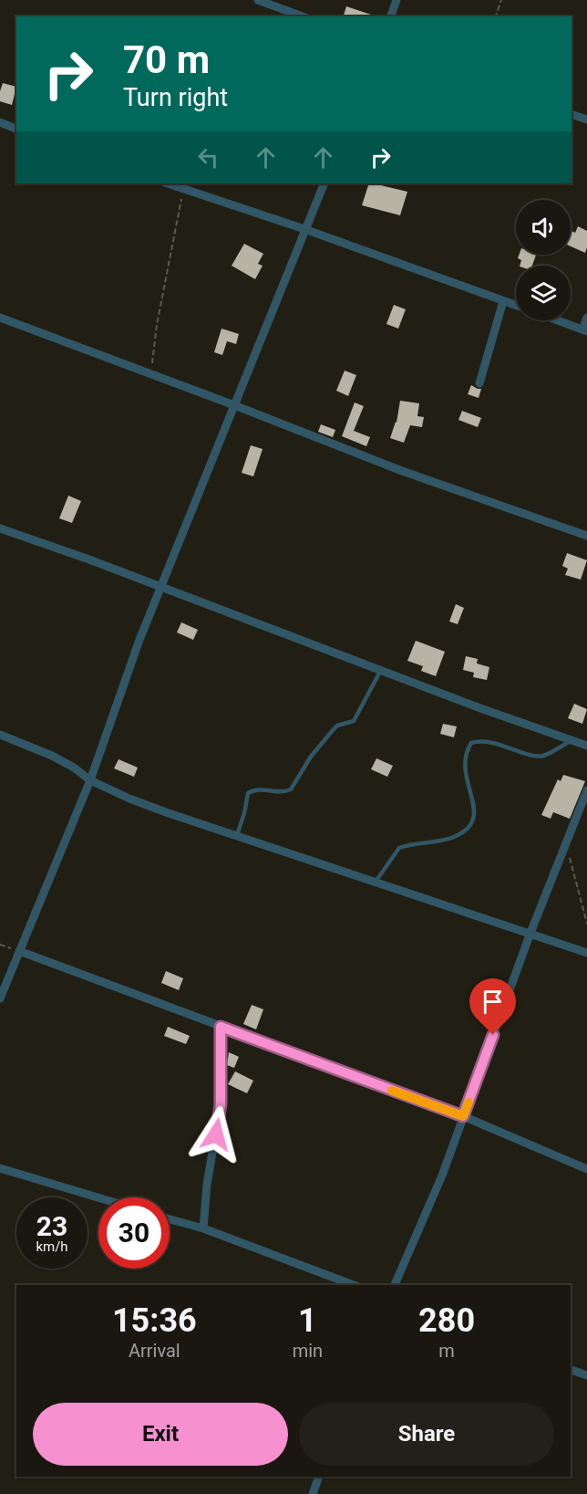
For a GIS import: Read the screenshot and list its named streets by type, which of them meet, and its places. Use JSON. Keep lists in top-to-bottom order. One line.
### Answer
{"page":{"turn":["70 m","Turn right"],"speed":"23 km/h","limit":"30","eta":["15:36","Arrival","1","min","280","m"],"buttons":["Exit","Share"]}}
